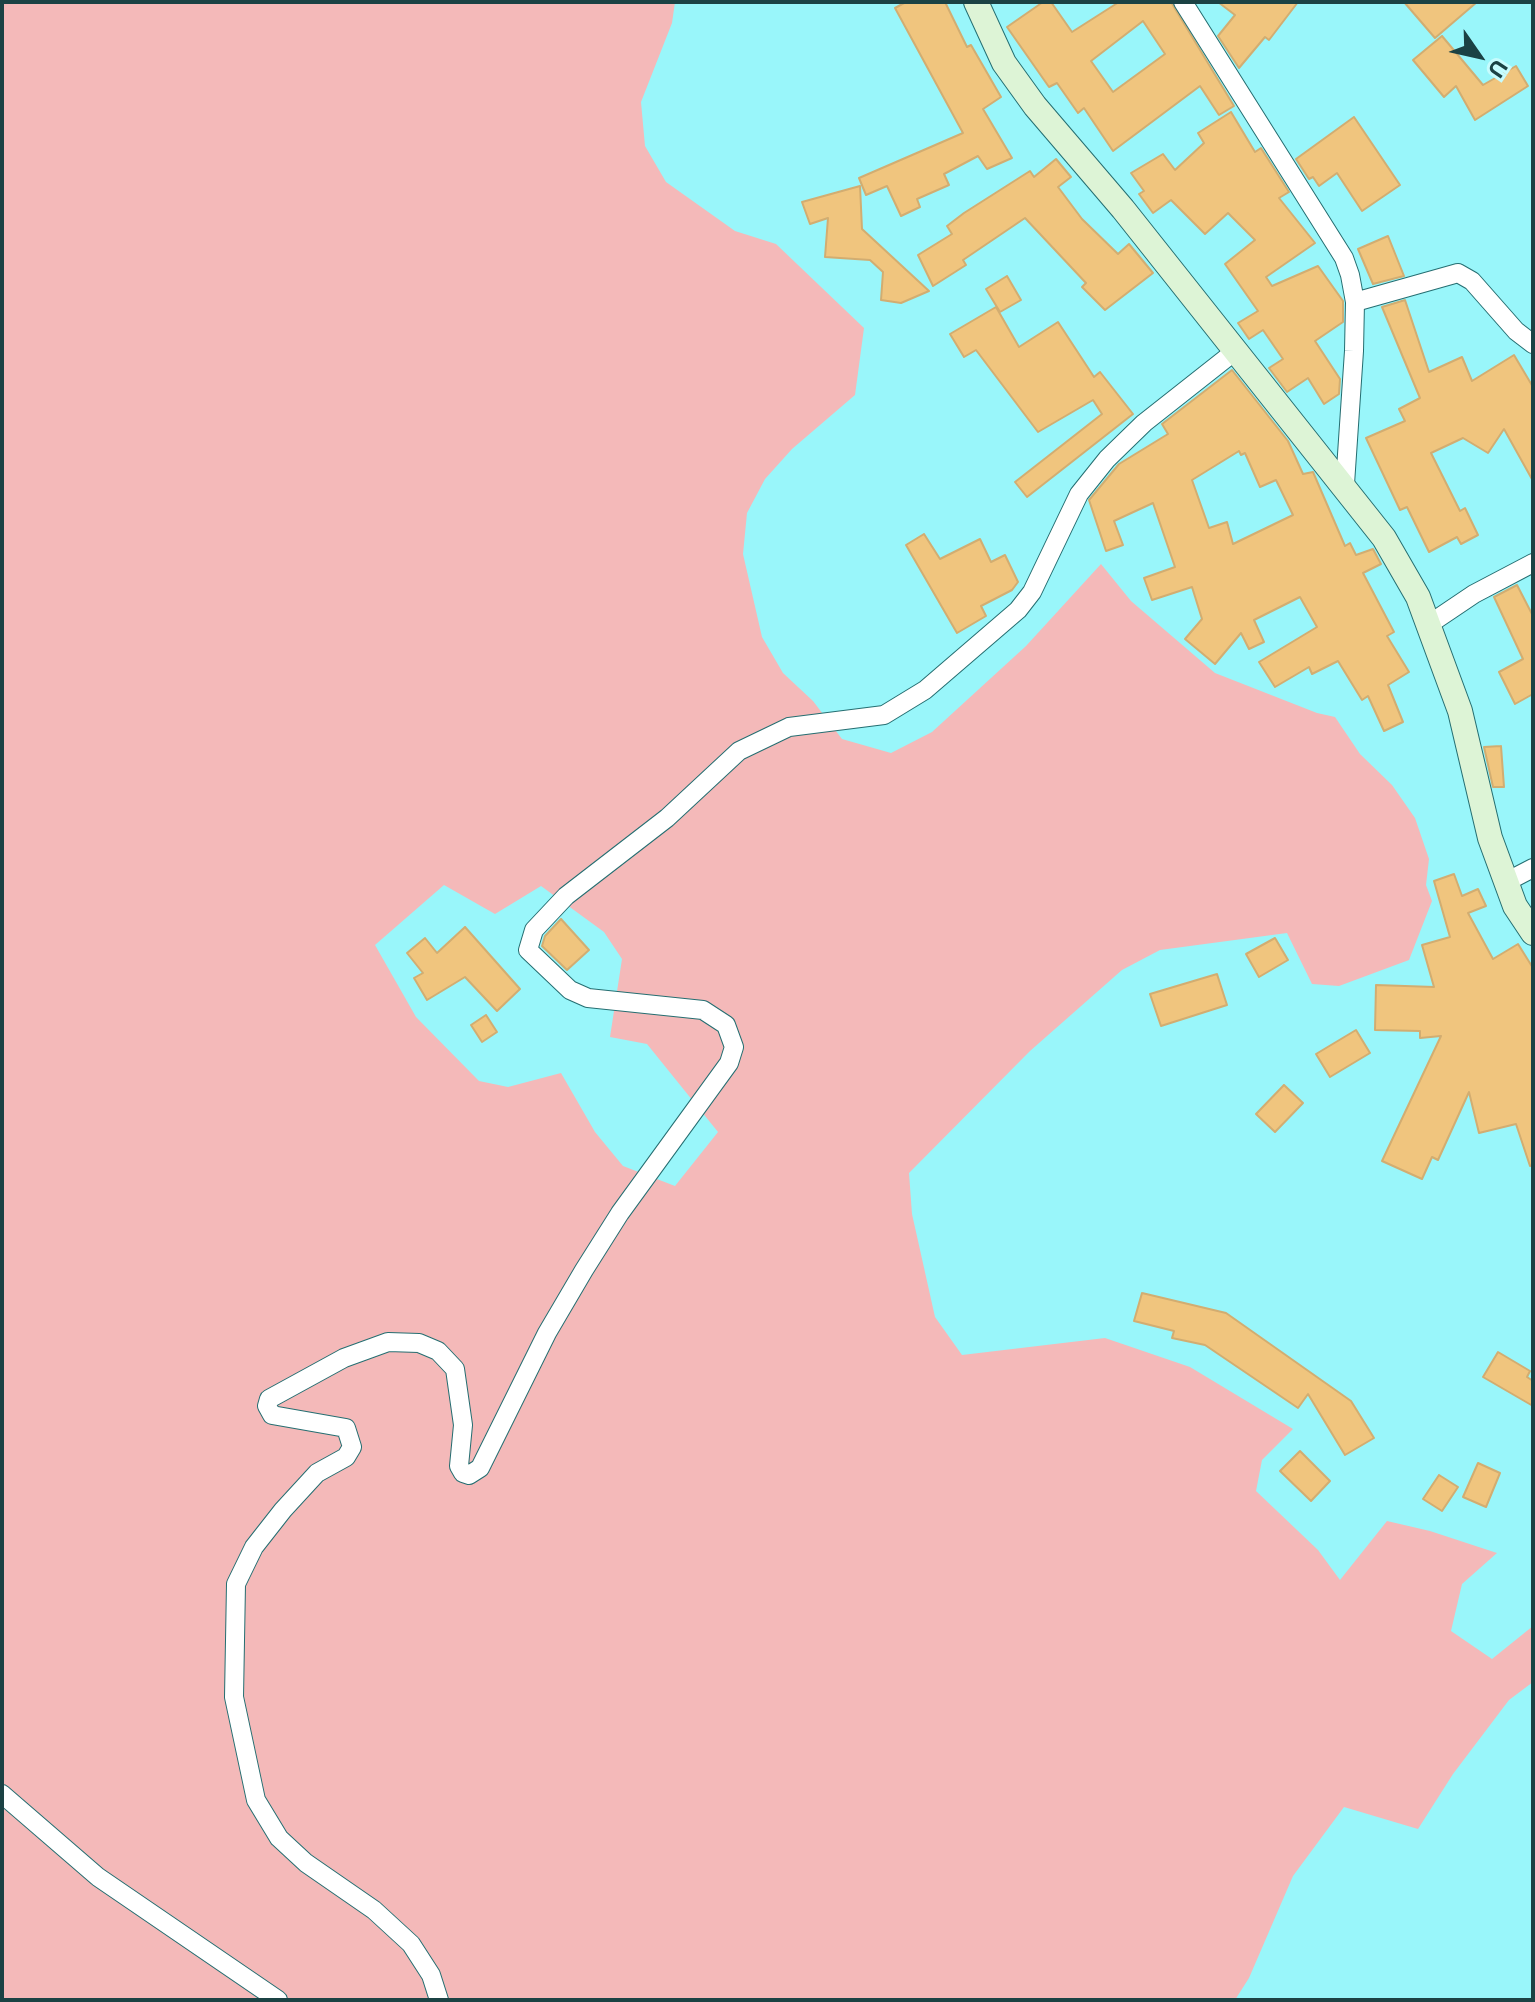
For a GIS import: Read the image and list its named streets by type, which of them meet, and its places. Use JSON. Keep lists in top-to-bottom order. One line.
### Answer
{"north":"bottom right"}
